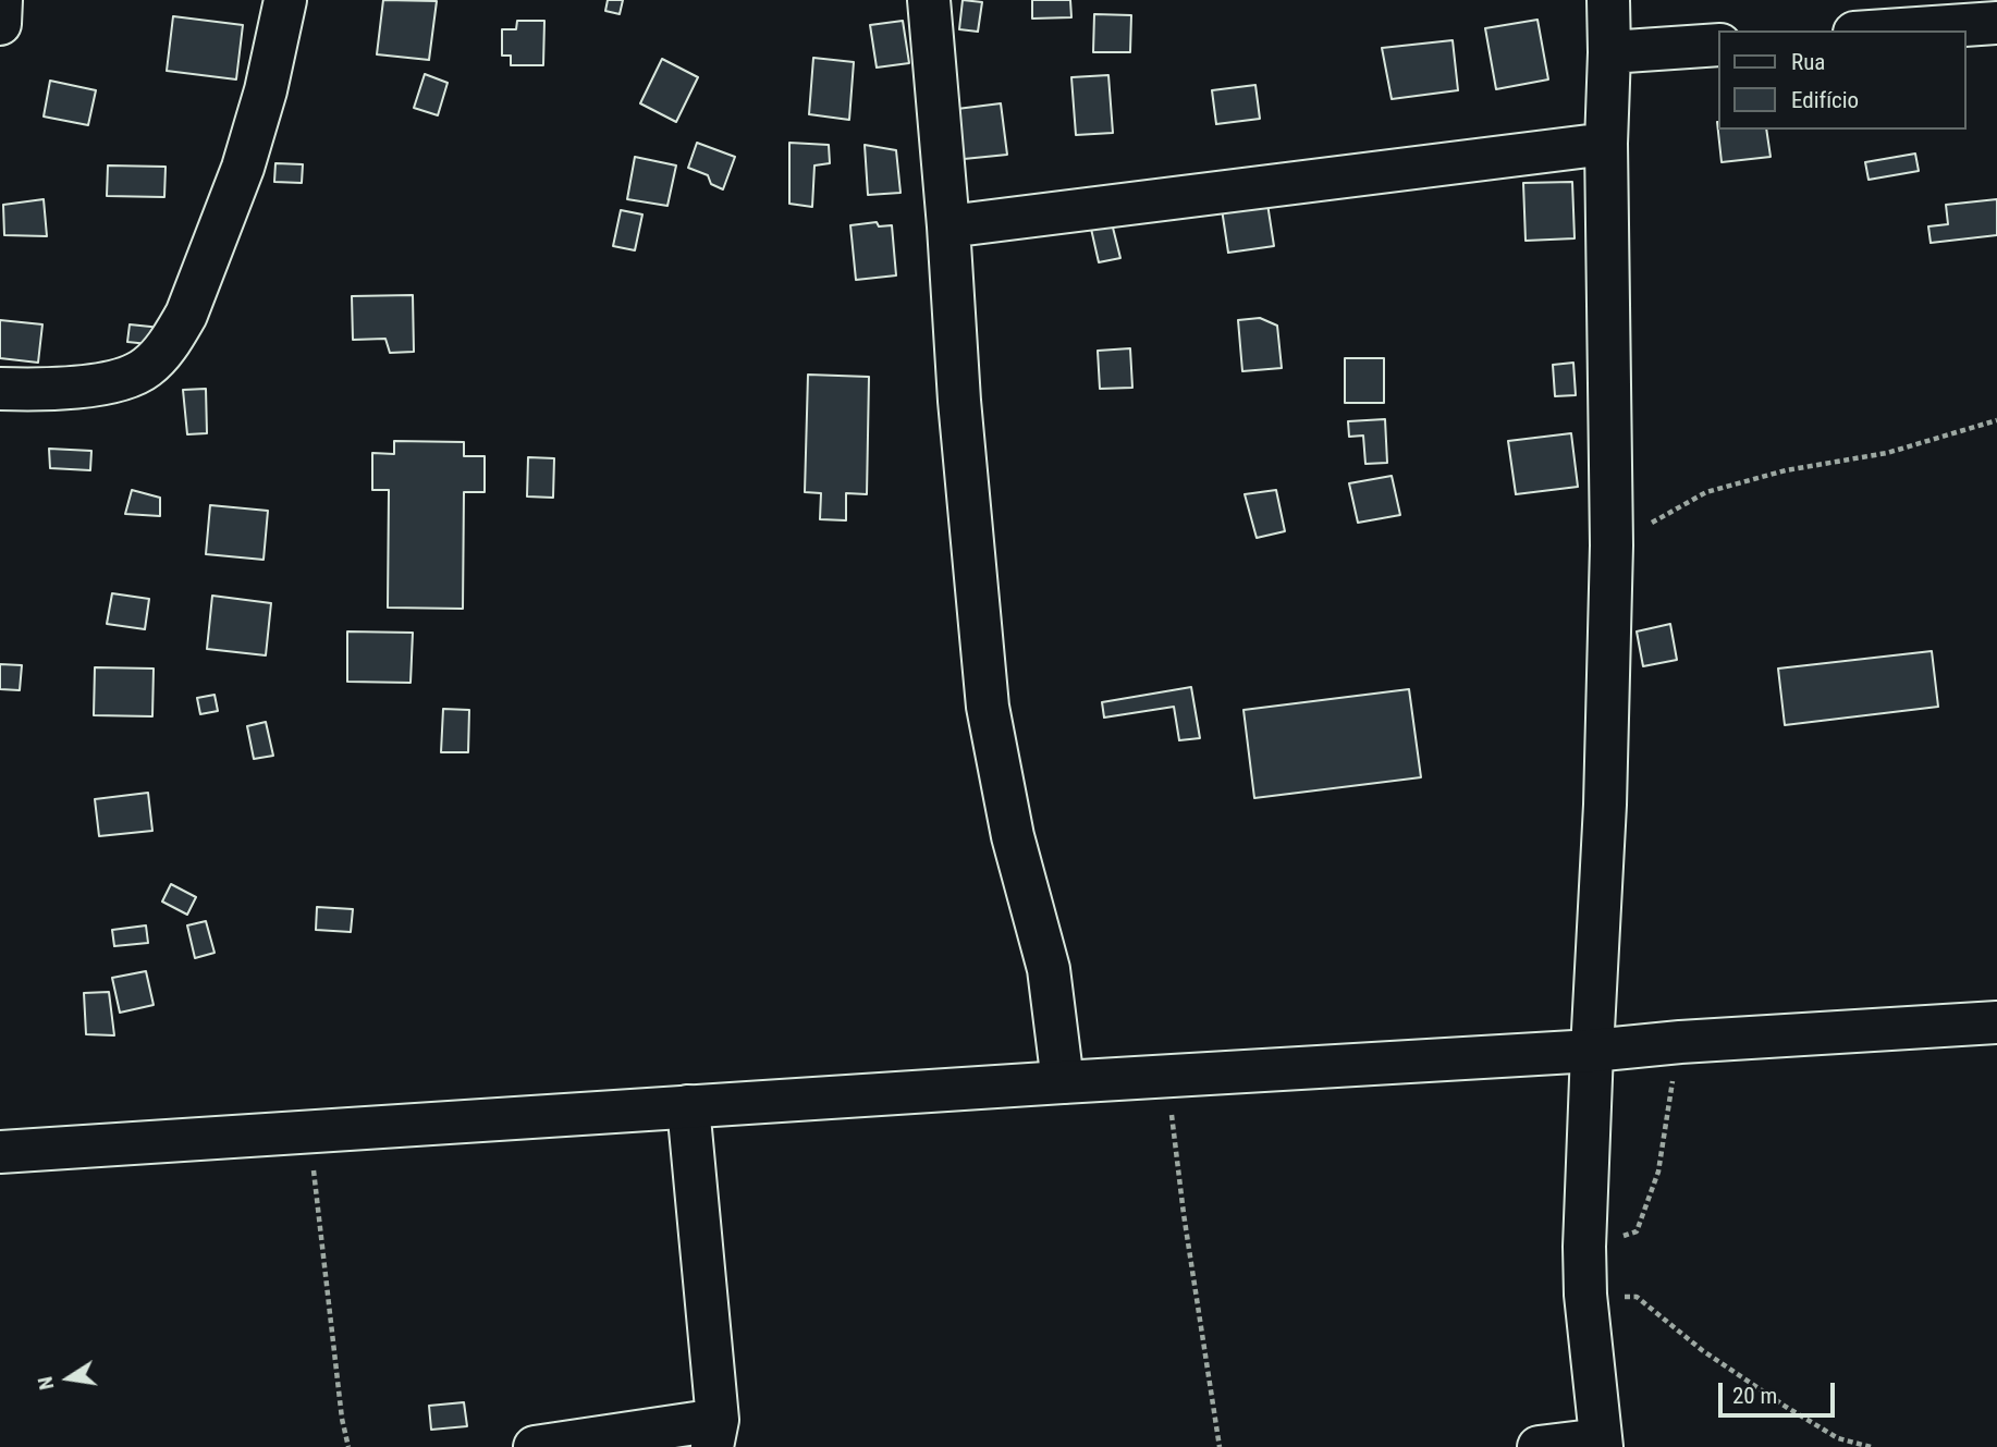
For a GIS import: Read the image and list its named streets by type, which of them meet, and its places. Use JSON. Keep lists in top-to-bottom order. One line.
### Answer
{"legend":["Rua","Edifício"],"scale_bar":"20 m","north":"left"}
